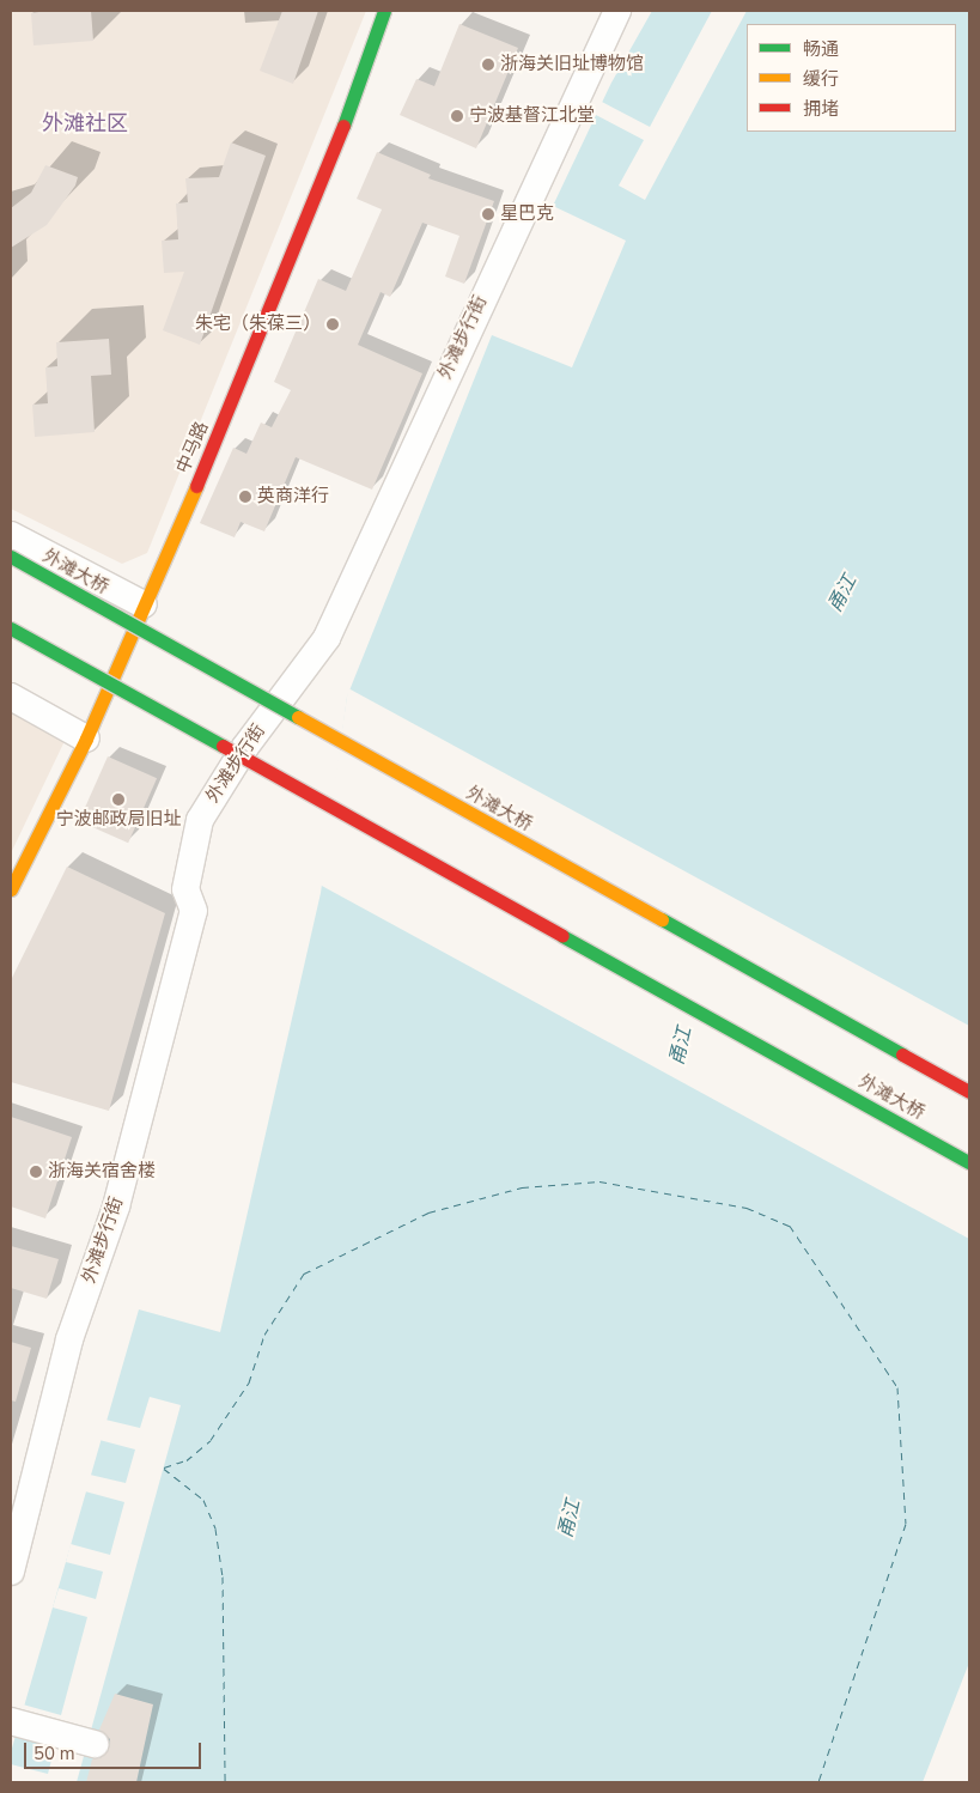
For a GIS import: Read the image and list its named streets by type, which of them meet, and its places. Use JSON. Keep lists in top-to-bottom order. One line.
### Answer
{"streets":{"main road":["中马路","外滩大桥"],"street":["外滩步行街"]},"districts":["外滩社区"],"water":["甬江"],"places":["浙海关旧址博物馆","宁波基督江北堂","星巴克","朱宅（朱葆三）","英商洋行","宁波邮政局旧址","浙海关宿舍楼"],"legend":["畅通","缓行","拥堵"],"scale_bar":"50 m"}
